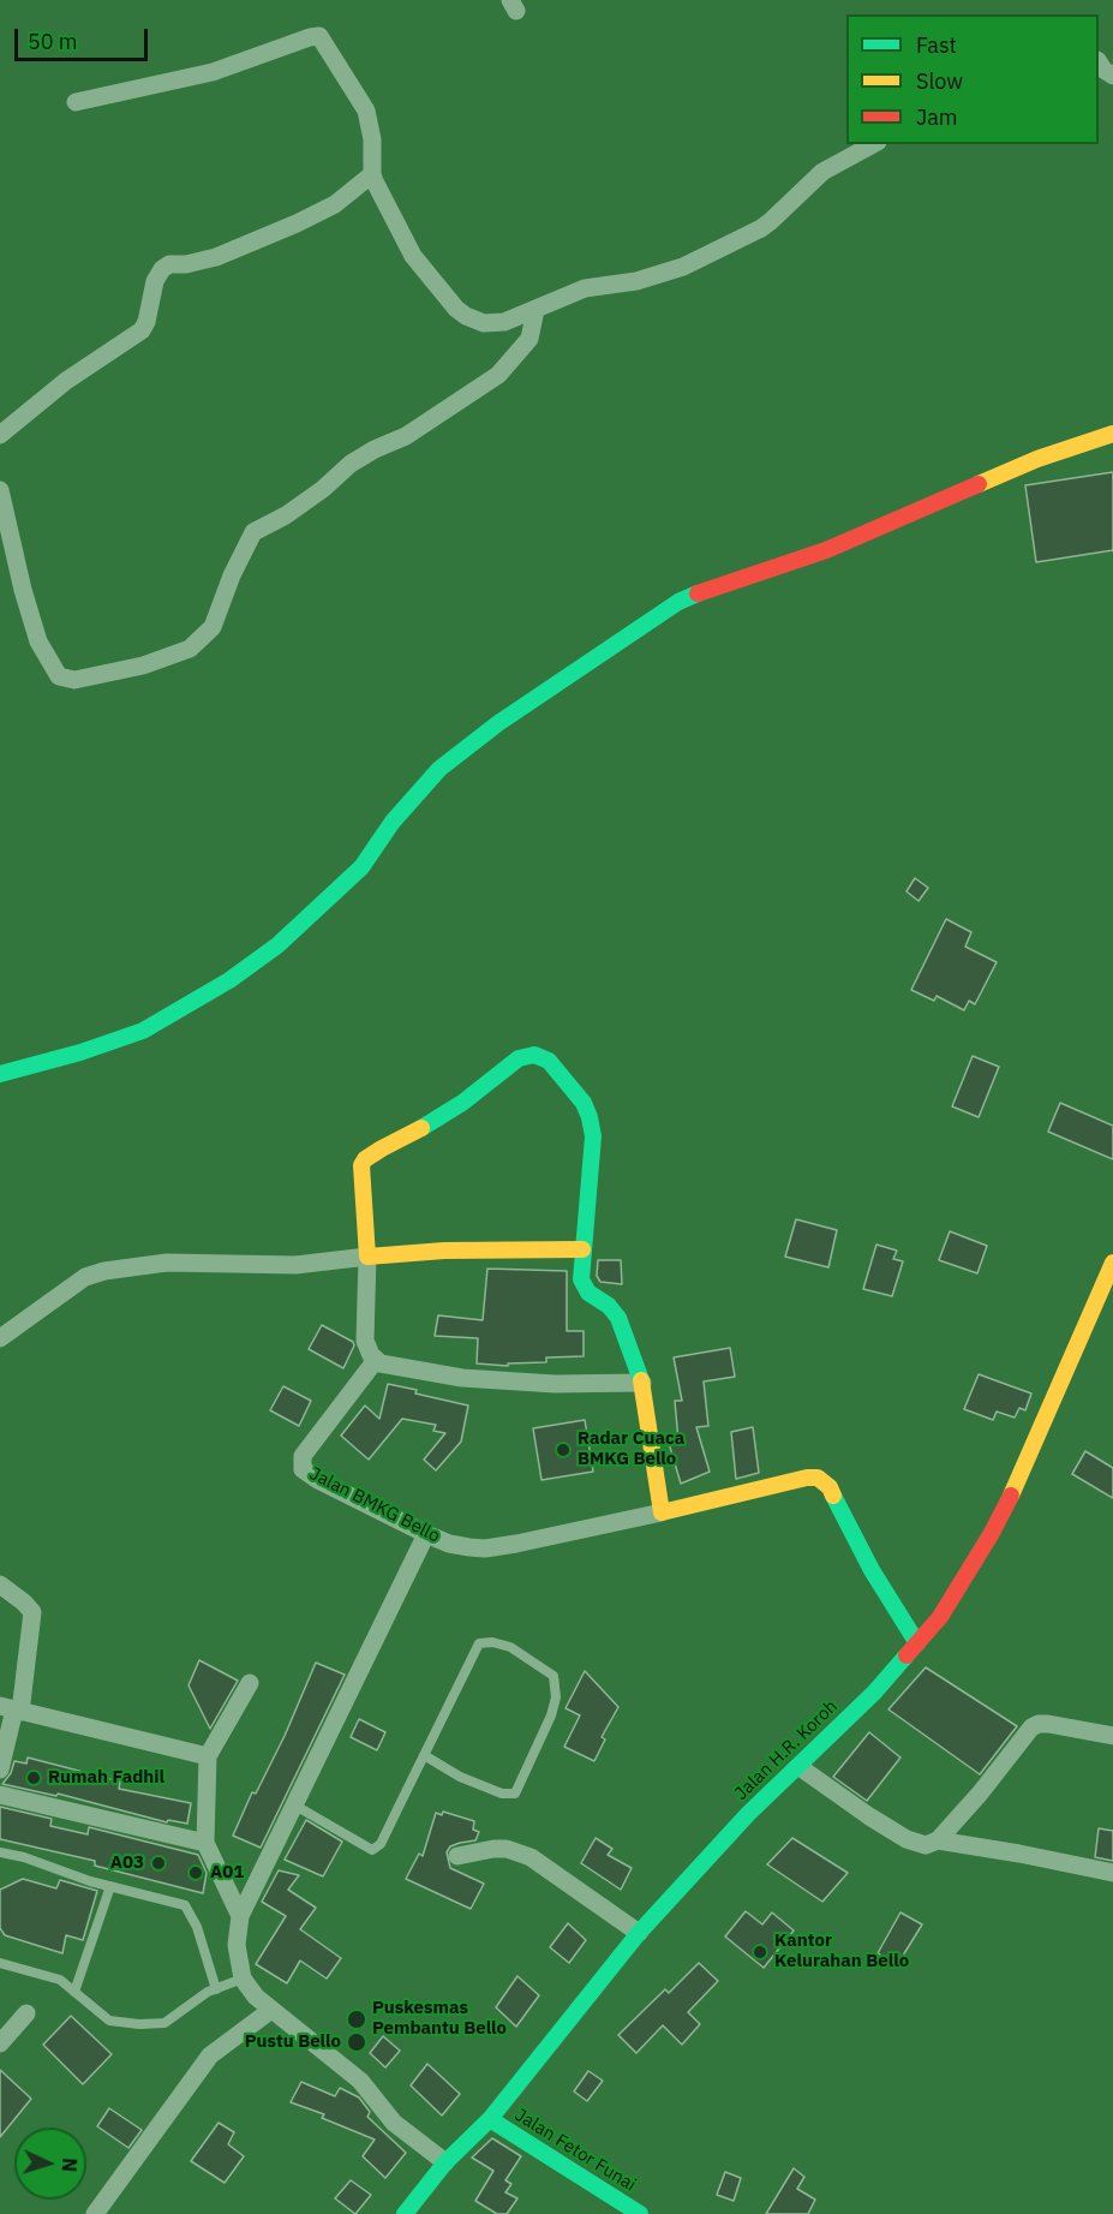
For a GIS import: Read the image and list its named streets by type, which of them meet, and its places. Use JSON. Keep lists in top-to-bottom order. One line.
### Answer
{"streets":{"street":["Jalan BMKG Bello","Jalan H.R. Koroh","Jalan Fetor Funai"]},"crossings":[["Jalan BMKG Bello","Jalan H.R. Koroh"],["Jalan H.R. Koroh","Jalan Fetor Funai"]],"places":["Radar Cuaca BMKG Bello","Rumah Fadhil","A03","A01","Kantor Kelurahan Bello","Puskesmas Pembantu Bello","Pustu Bello"],"legend":["Fast","Slow","Jam"],"scale_bar":"50 m","north":"right"}
